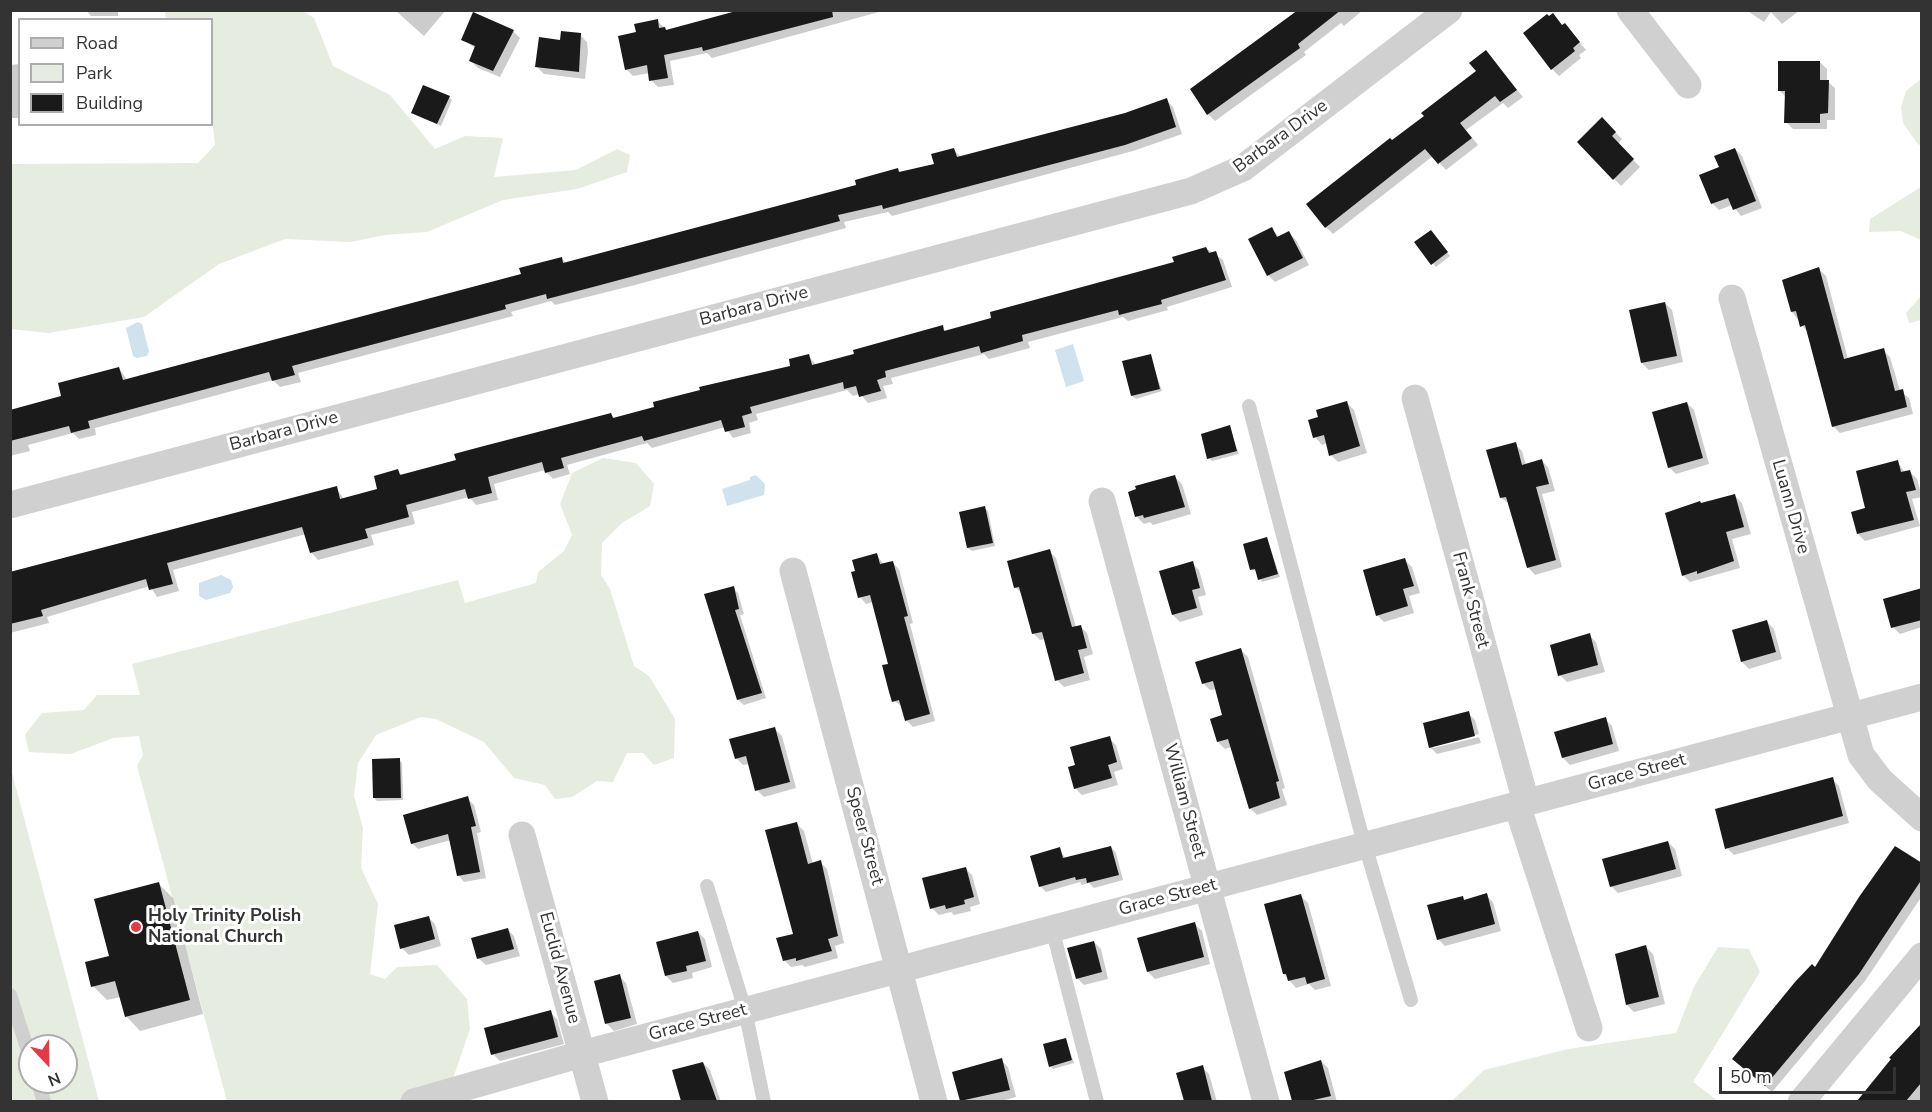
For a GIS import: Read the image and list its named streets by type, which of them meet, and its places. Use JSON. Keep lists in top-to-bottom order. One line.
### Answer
{"streets":{"street":["Barbara Drive","Luann Drive","Frank Street","Grace Street","William Street","Speer Street","Euclid Avenue"]},"crossings":[["Luann Drive","Grace Street"],["Frank Street","Grace Street"],["Grace Street","William Street"],["Grace Street","Speer Street"],["Grace Street","Euclid Avenue"]],"places":["Holy Trinity Polish National Church"],"legend":["Road","Park","Building"],"scale_bar":"50 m","north":"bottom"}
